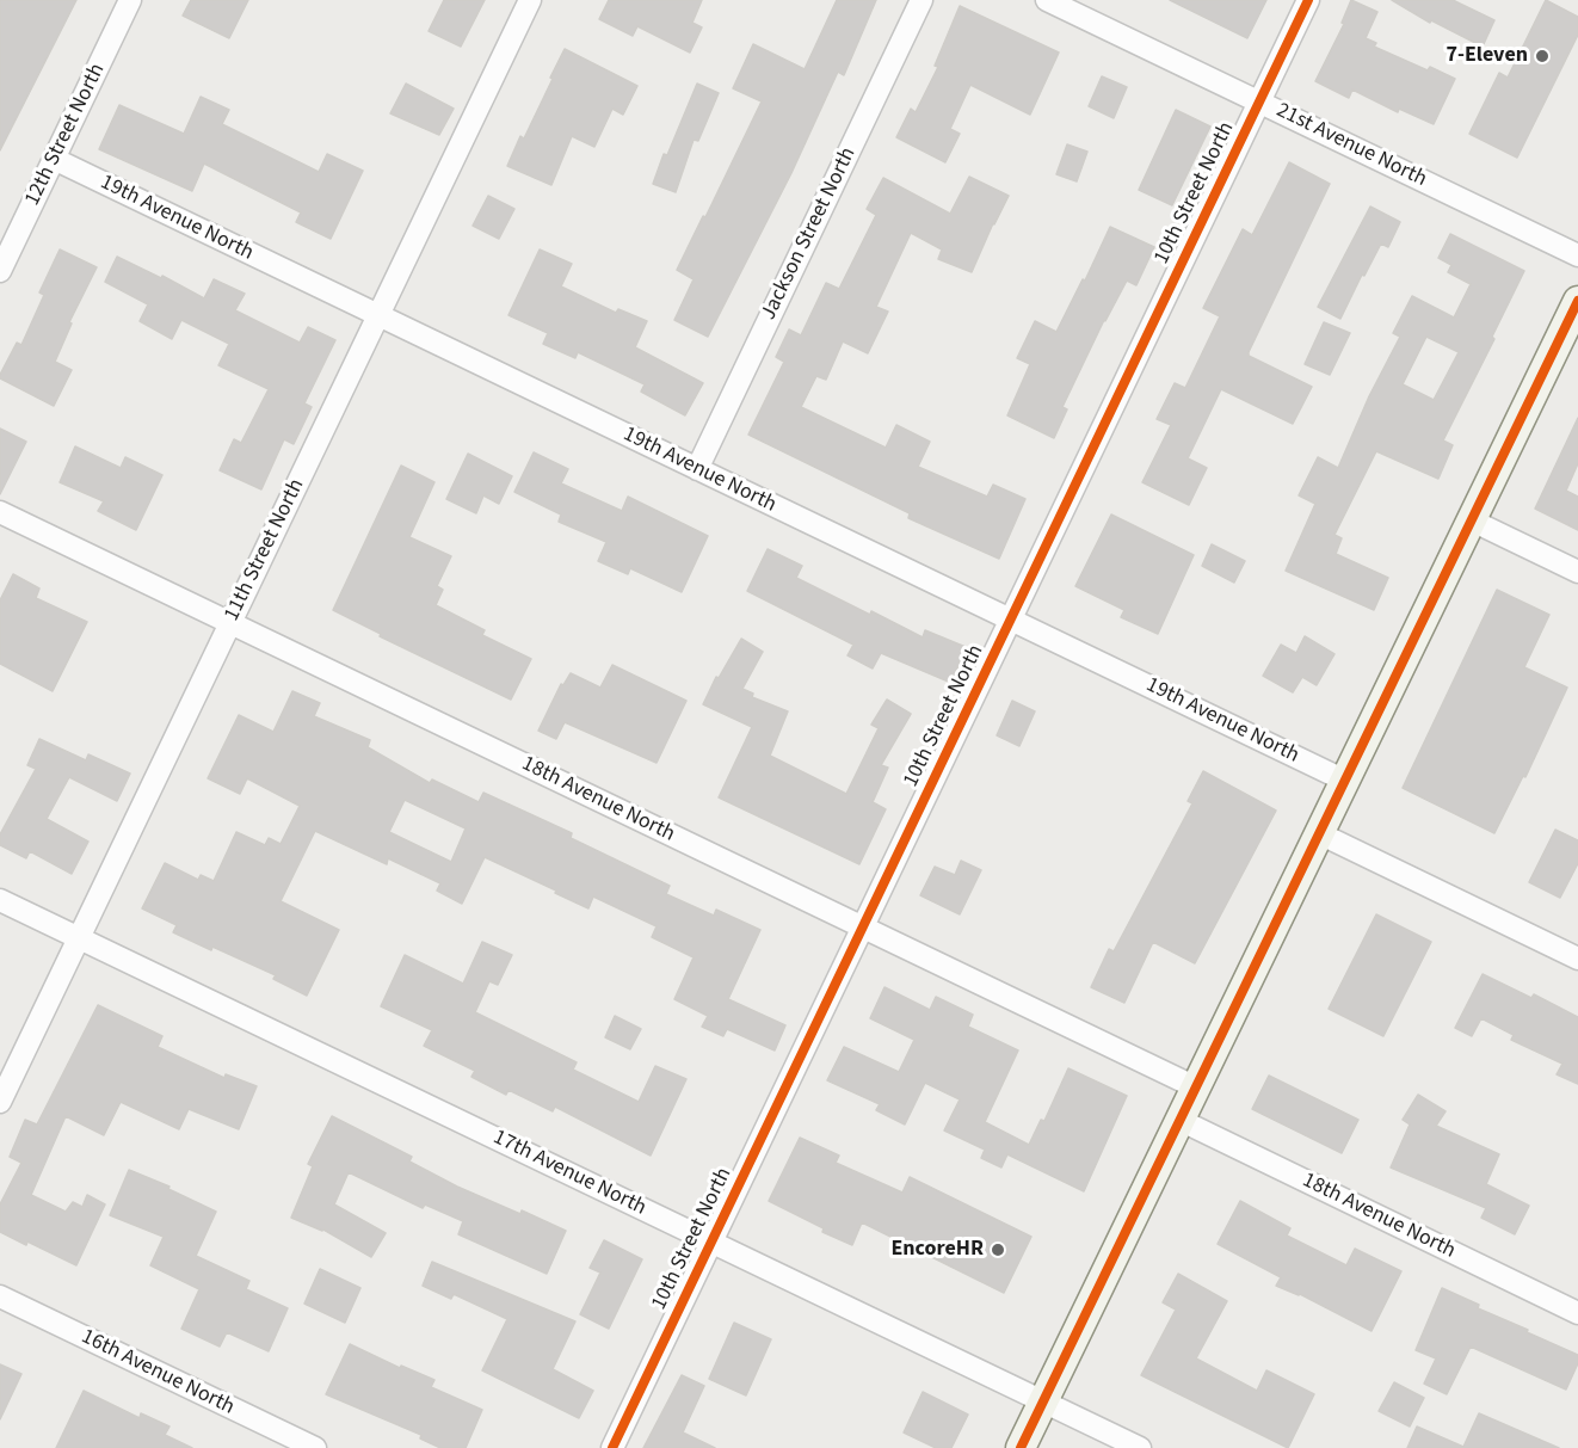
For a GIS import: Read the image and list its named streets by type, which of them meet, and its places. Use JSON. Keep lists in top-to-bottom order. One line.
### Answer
{"streets":{"street":["12th Street North","21st Avenue North","10th Street North","19th Avenue North","Jackson Street North","11th Street North","18th Avenue North","17th Avenue North","16th Avenue North"]},"crossings":[["12th Street North","19th Avenue North"],["21st Avenue North","10th Street North"],["10th Street North","19th Avenue North"],["10th Street North","18th Avenue North"],["10th Street North","17th Avenue North"],["19th Avenue North","Jackson Street North"],["19th Avenue North","11th Street North"],["11th Street North","18th Avenue North"],["11th Street North","17th Avenue North"]],"places":["7-Eleven","EncoreHR"]}
